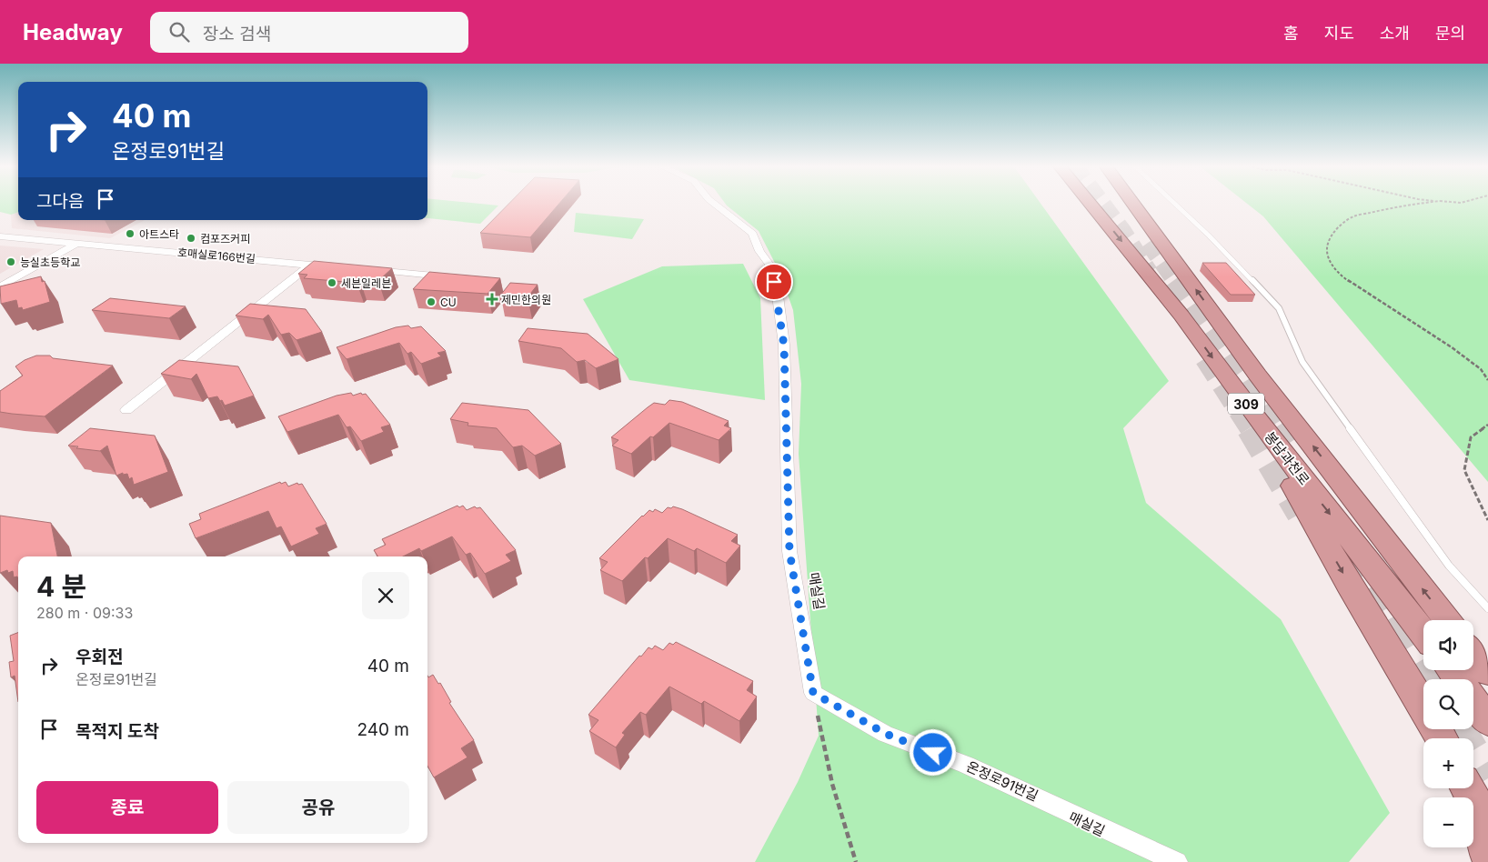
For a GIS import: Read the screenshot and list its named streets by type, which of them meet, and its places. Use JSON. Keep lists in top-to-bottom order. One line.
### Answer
{"streets":{"highway":["309","봉담과천로"],"street":["호매실로166번길","온정로91번길"]},"places":{"other":["아트스타","컴포즈커피","능실초등학교","세븐일레븐","CU"],"health":["제민한의원"]},"page":{"header":"Headway","search":"장소 검색","nav":["홈","지도","소개","문의"],"turn":["40 m","온정로91번길"],"then":"그다음","heading":["4 분","280 m · 09:33"],"map_buttons":["+","−"],"list":[{"name":"우회전","note":"온정로91번길","value":"40 m"},{"name":"목적지 도착","value":"240 m"}],"buttons":["종료","공유"]}}
